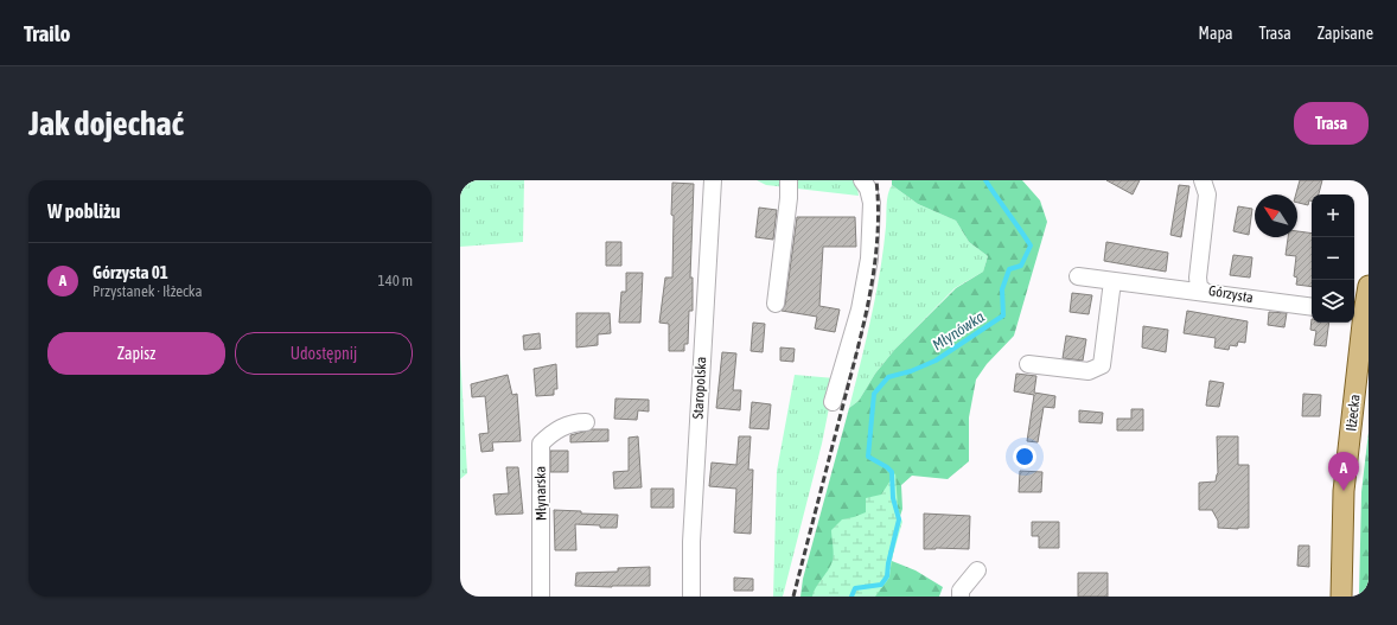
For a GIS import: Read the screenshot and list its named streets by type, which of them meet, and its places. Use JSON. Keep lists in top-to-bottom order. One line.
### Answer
{"streets":{"main road":["Iłżecka"],"street":["Górzysta","Staropolska","Młynarska"]},"water":["Młynówka"],"north":"top left","page":{"header":"Trailo","nav":["Mapa","Trasa","Zapisane"],"buttons":["Trasa",["Zapisz","Udostępnij"]],"title":"Jak dojechać","heading":"W pobliżu","map_buttons":["+","−"],"list":[{"mark":"A","name":"Górzysta 01","note":"Przystanek · Iłżecka","value":"140 m"}],"pins":"A"}}
